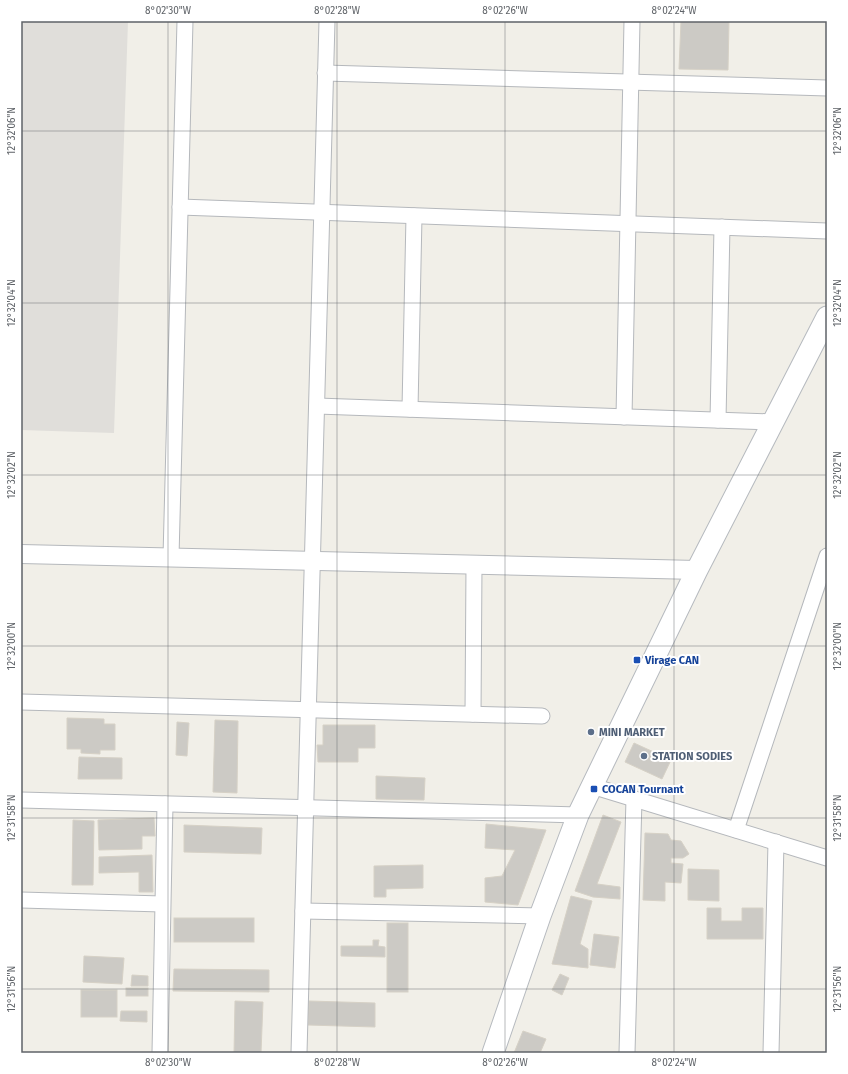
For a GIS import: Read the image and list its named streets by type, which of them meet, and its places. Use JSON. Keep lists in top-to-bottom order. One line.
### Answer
{"places":{"transit":["Virage CAN","COCAN Tournant"],"other":["MINI MARKET","STATION SODIES"]},"coordinates":["8°02'30\"W","8°02'28\"W","8°02'26\"W","8°02'24\"W","12°32'06\"N","12°32'04\"N","12°32'02\"N","12°32'00\"N","12°31'58\"N","12°31'56\"N"]}
